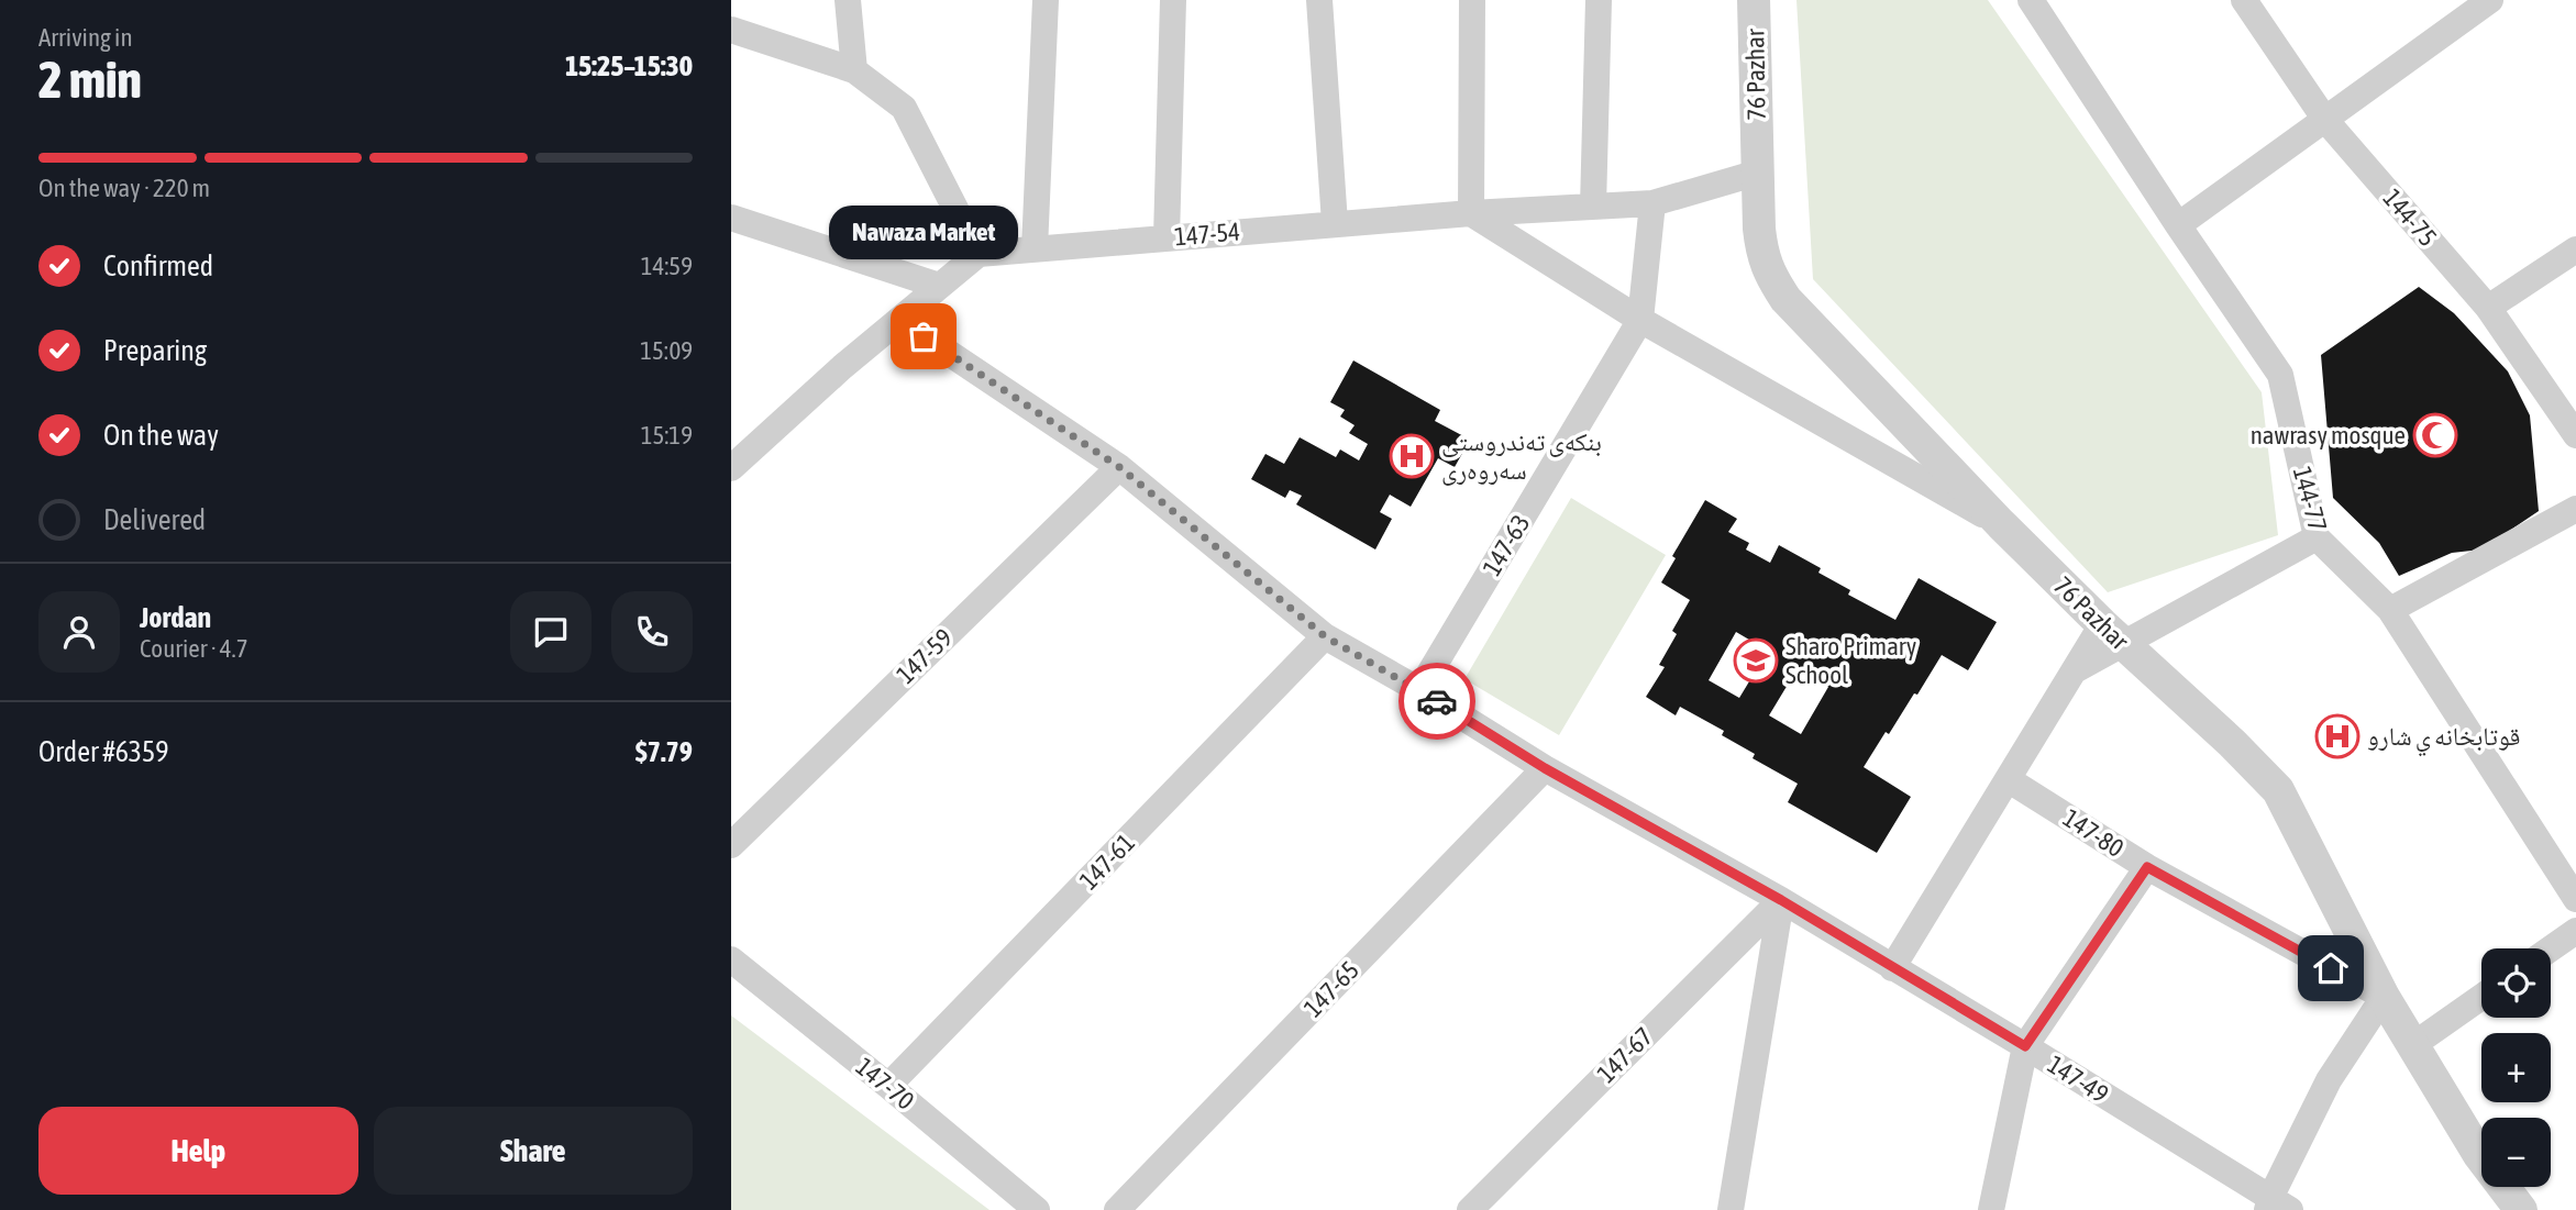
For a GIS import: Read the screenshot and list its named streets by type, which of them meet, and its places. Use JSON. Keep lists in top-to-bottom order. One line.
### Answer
{"streets":{"street":["76 Pazhar","144-75","147-54","144-77","147-63","147-59","147-80","147-61","147-65","147-67","147-49","147-70"]},"crossings":[["76 Pazhar","147-54"],["76 Pazhar","147-80"],["147-63","147-49"],["147-59","147-49"],["147-61","147-49"],["147-61","147-70"],["147-65","147-49"],["147-67","147-49"]],"places":{"other":["Nawaza Market"],"mosque":["nawrasy mosque"],"hospital":["بنکەی تەندروستی سەروەری","قوتابخانه ي شارو"],"school or university":["Sharo Primary School"]},"page":{"heading":["2 min","Arriving in","15:25–15:30"],"panel":["Jordan","Courier · 4.7","Order #6359","$7.79"],"bar":"On the way · 220 m","bubble":"Nawaza Market","list":[["Confirmed","14:59"],["Preparing","15:09"],["On the way","15:19"],"Delivered"],"map_buttons":["+","−"],"buttons":["Help","Share"]}}
